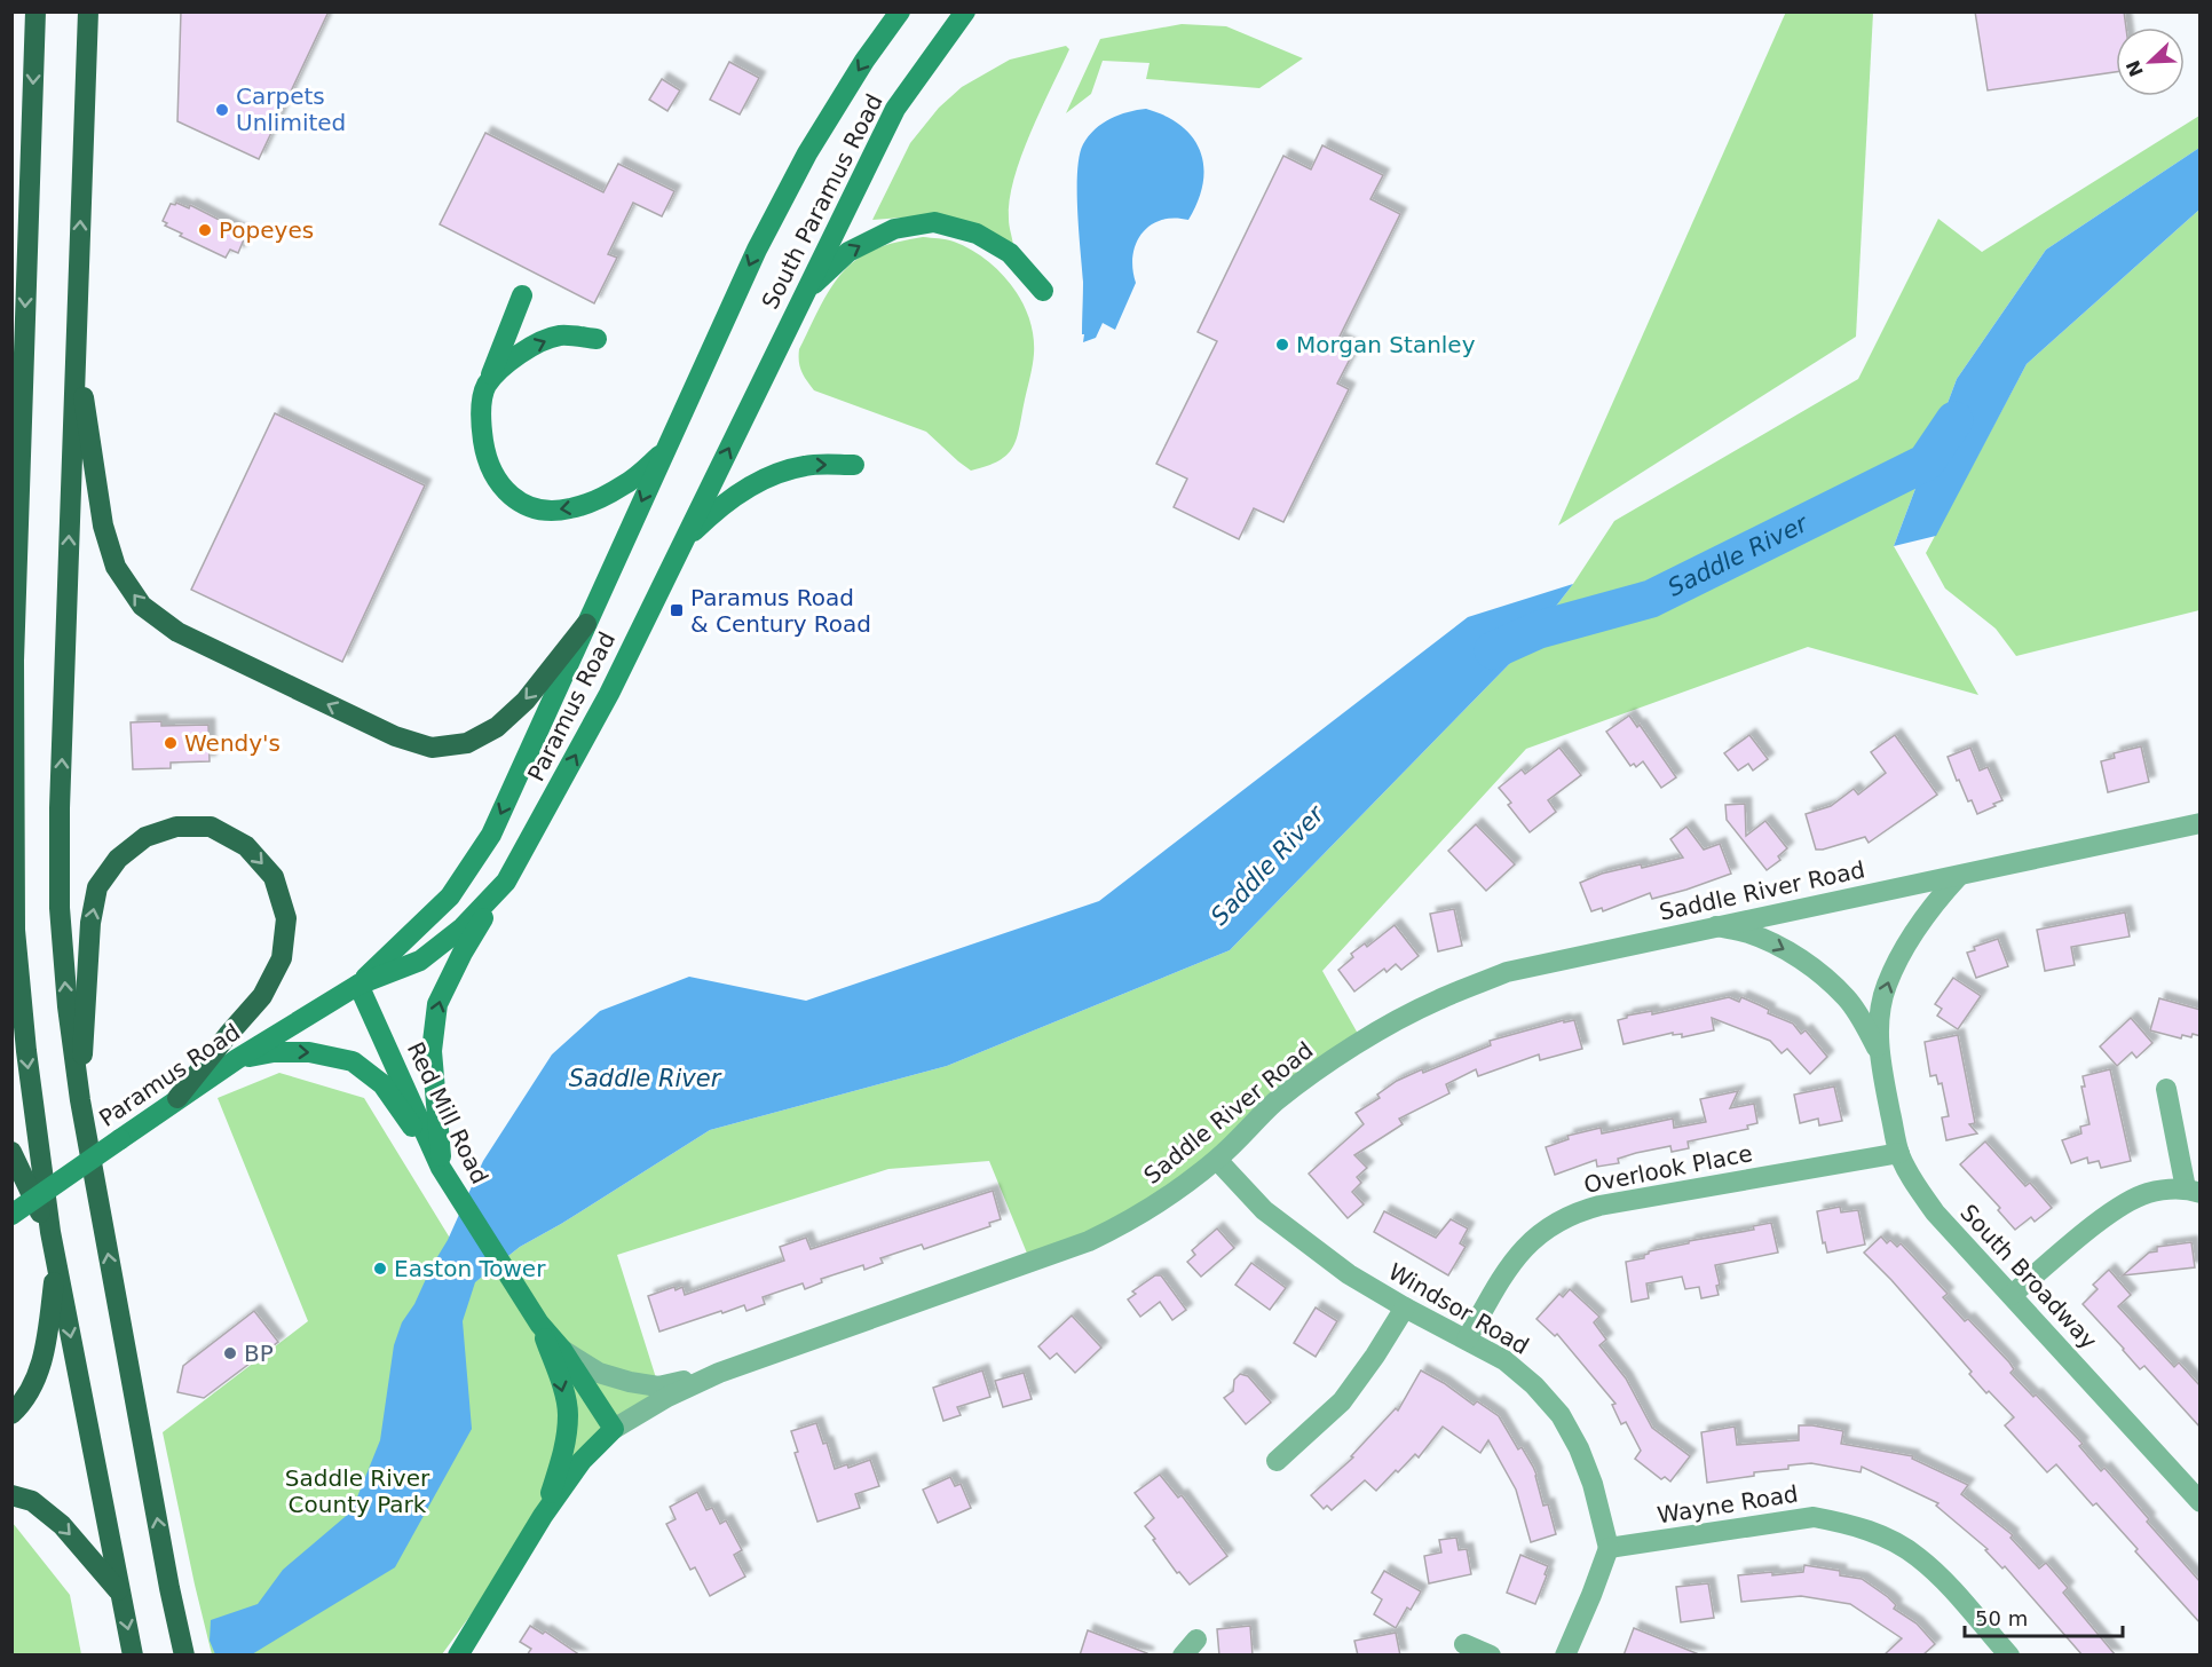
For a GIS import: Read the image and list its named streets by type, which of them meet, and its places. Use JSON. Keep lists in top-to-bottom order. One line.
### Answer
{"streets":{"main road":["South Paramus Road","Paramus Road","Saddle River Road","Red Mill Road"],"street":["Overlook Place","South Broadway","Windsor Road","Wayne Road"]},"crossings":[["South Paramus Road","Paramus Road"],["Paramus Road","Red Mill Road"],["Saddle River Road","Red Mill Road"],["Saddle River Road","South Broadway"],["Saddle River Road","Windsor Road"],["Overlook Place","South Broadway"],["Overlook Place","Windsor Road"],["Windsor Road","Wayne Road"]],"water":["Saddle River"],"parks":["Saddle River County Park"],"places":{"other":["Carpets Unlimited","Popeyes","Morgan Stanley","Wendy's","Easton Tower","BP"],"transit":["Paramus Road & Century Road"]},"scale_bar":"50 m","north":"bottom left"}
